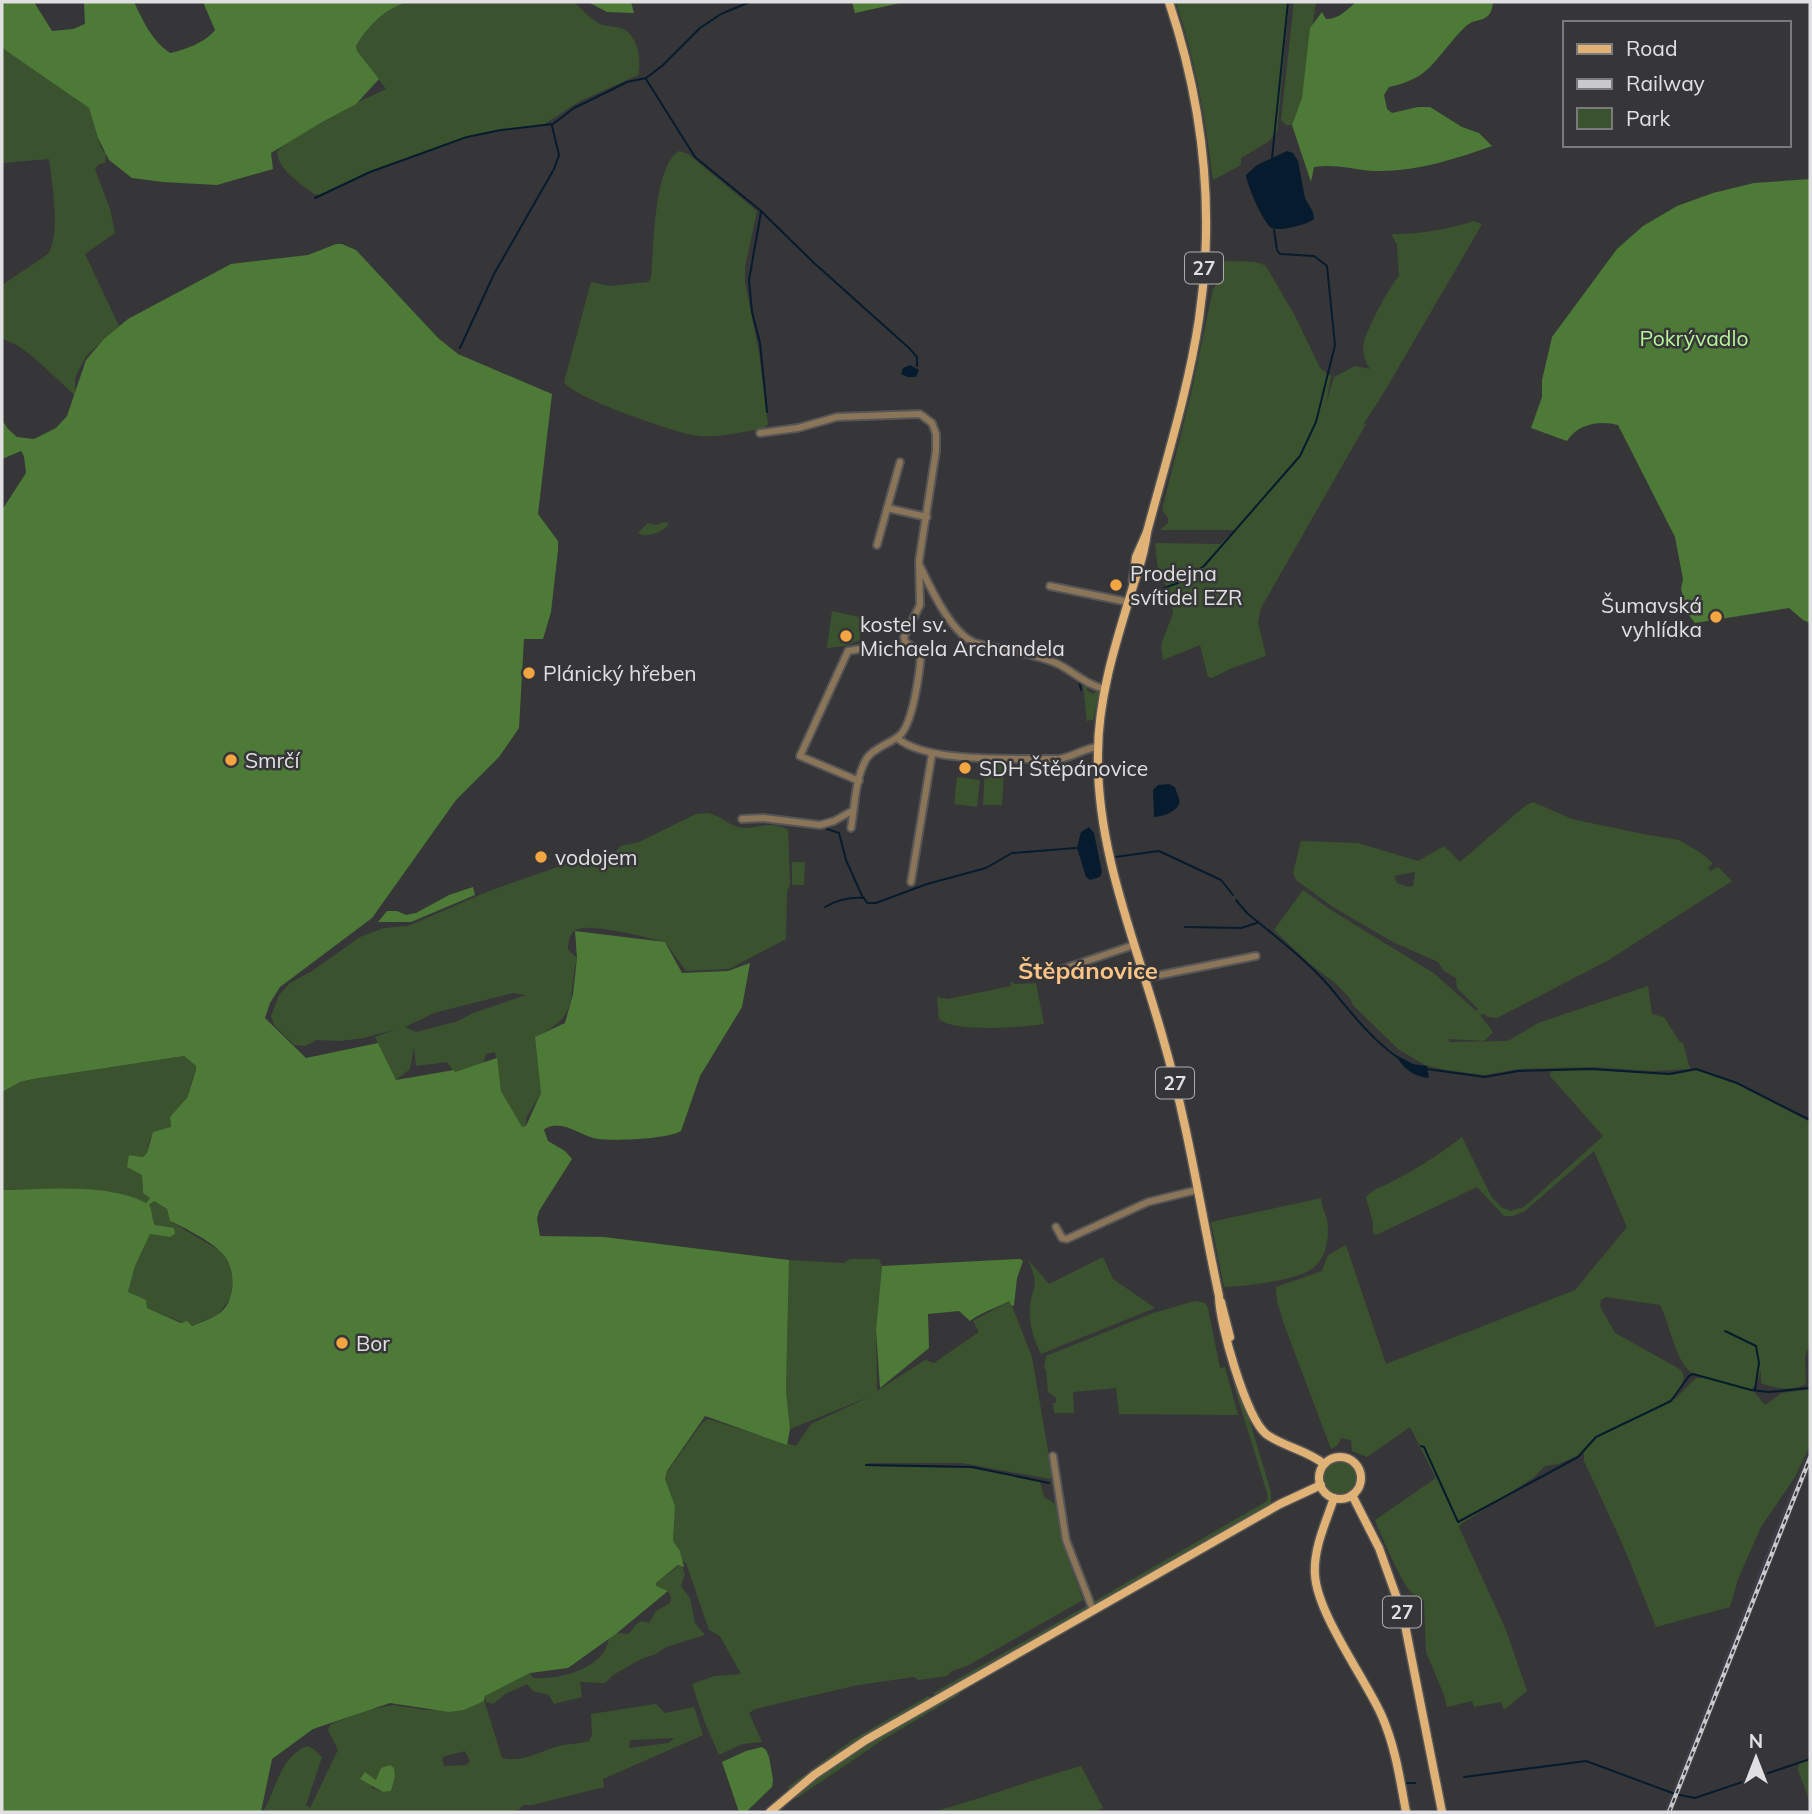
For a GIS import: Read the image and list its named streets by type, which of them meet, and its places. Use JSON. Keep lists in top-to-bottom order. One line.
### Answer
{"streets":{"main road":["27"]},"districts":["Štěpánovice"],"parks":["Pokrývadlo"],"places":["Prodejna svítidel EZR","Šumavská vyhlídka","kostel sv. Michaela Archandela","Plánický hřeben","Smrčí","SDH Štěpánovice","vodojem","Bor"],"legend":["Road","Railway","Park"],"north":"top"}
